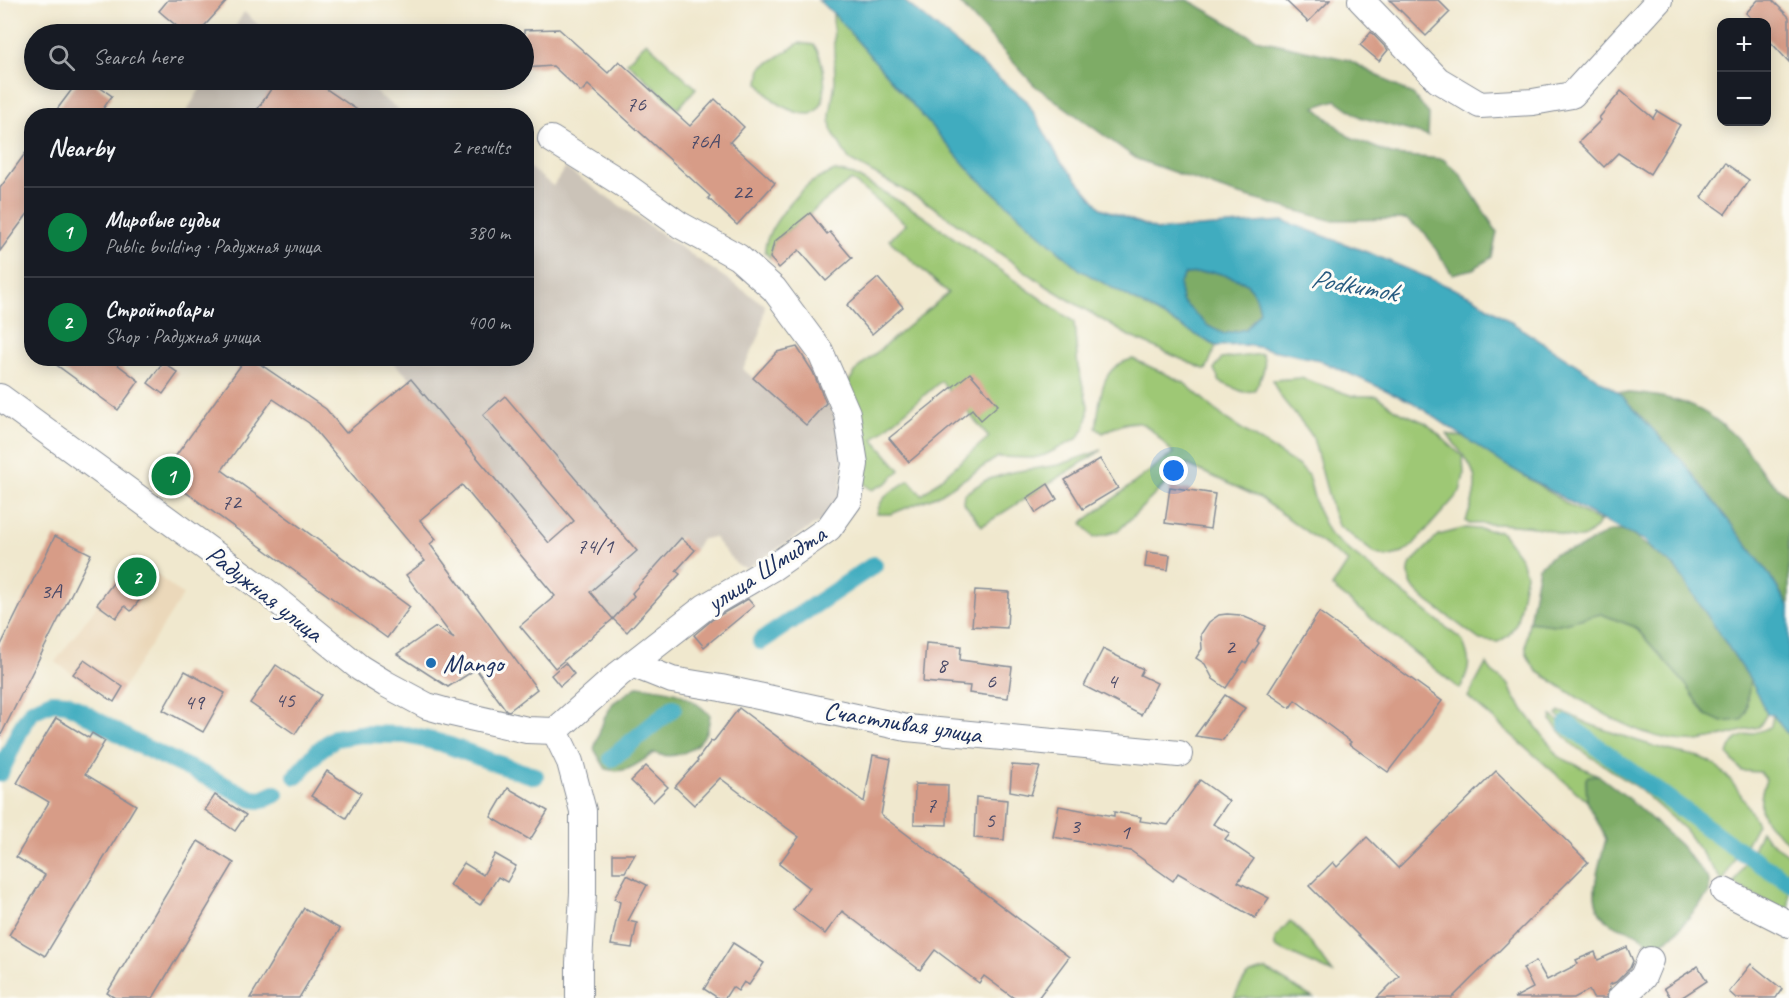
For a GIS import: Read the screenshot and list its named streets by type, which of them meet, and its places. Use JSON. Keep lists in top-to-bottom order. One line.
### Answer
{"streets":{"street":["улица Шмидта","Радужная улица","Счастливая улица"]},"crossings":[["улица Шмидта","Радужная улица"],["улица Шмидта","Счастливая улица"]],"water":["Podkumok"],"places":["Mango"],"house_numbers":["76","76А","22","72","74/1","3А","2","8","6","4","45","49","7","5","3","1"],"page":{"map_buttons":["+","−"],"search":"Search here","heading":["Nearby","2 results"],"list":[{"mark":"1","name":"Мировые судьи","note":"Public building · Радужная улица","value":"380 m"},{"mark":"2","name":"Стройтовары","note":"Shop · Радужная улица","value":"400 m"}],"pins":["1","2"]}}
